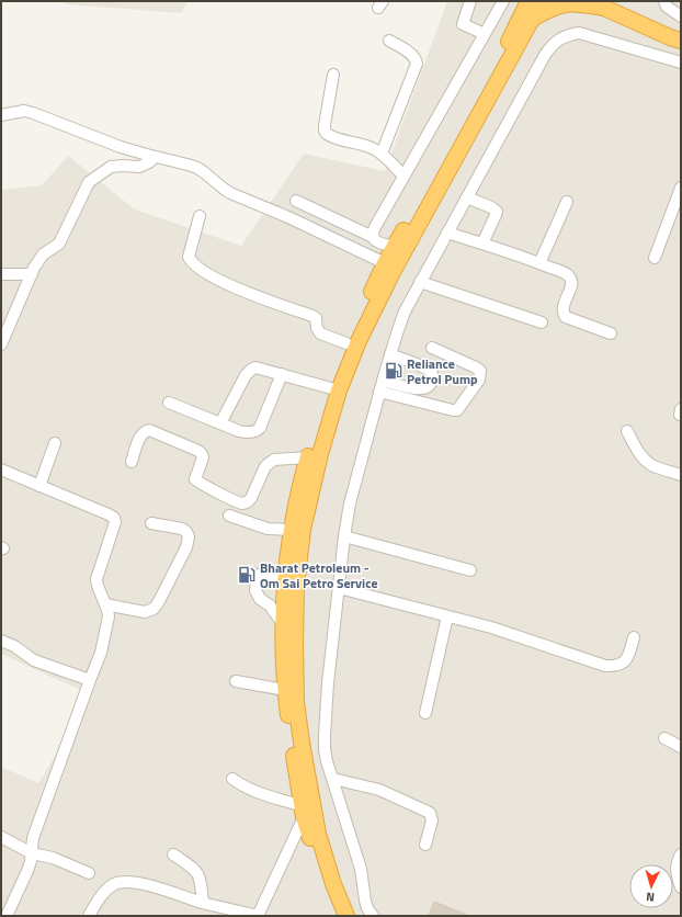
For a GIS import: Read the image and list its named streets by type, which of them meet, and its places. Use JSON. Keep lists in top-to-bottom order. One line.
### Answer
{"places":{"fuel station":["Reliance Petrol Pump","Bharat Petroleum - Om Sai Petro Service"]},"north":"bottom"}
